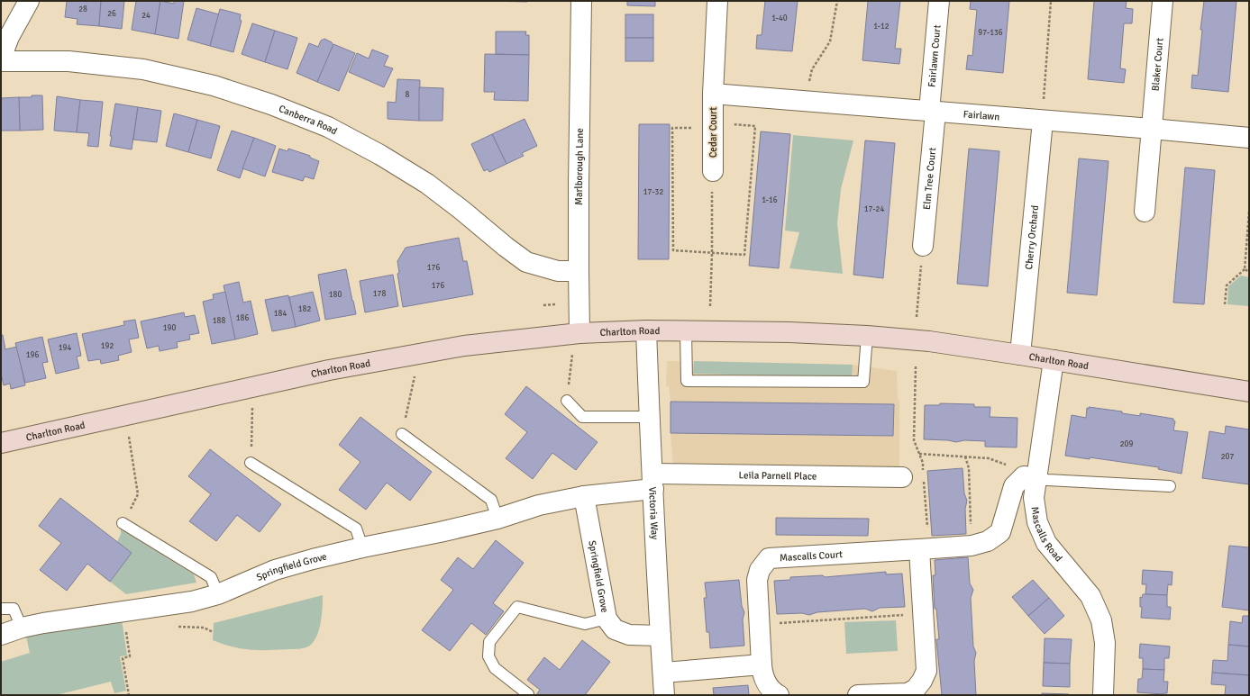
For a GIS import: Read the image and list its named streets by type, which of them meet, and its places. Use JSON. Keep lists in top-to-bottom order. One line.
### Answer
{"streets":{"main road":["Charlton Road"],"street":["Fairlawn Court","Blaker Court","Fairlawn","Canberra Road","Cedar Court","Marlborough Lane","Elm Tree Court","Cherry Orchard","Leila Parnell Place","Victoria Way","Mascalls Road","Mascalls Court","Springfield Grove"]},"crossings":[["Fairlawn Court","Fairlawn"],["Fairlawn Court","Elm Tree Court"],["Blaker Court","Fairlawn"],["Fairlawn","Cedar Court"],["Fairlawn","Elm Tree Court"],["Fairlawn","Cherry Orchard"],["Canberra Road","Marlborough Lane"],["Marlborough Lane","Charlton Road"],["Cherry Orchard","Charlton Road"],["Charlton Road","Victoria Way"],["Charlton Road","Mascalls Road"],["Leila Parnell Place","Victoria Way"],["Leila Parnell Place","Springfield Grove"],["Victoria Way","Springfield Grove"],["Mascalls Road","Mascalls Court"]],"house_numbers":["28","26","24","1-40","1-12","97-136","8","17-32","1-16","17-24","176","176","178","180","182","184","186","188","190","192","194","196","209","207"]}
